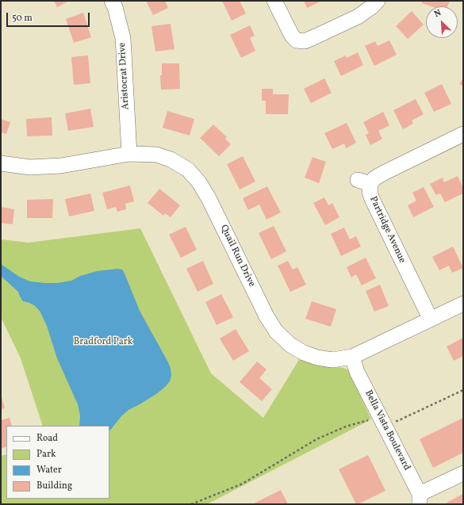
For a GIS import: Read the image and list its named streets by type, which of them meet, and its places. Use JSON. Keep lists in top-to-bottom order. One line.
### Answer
{"streets":{"street":["Aristocrat Drive","Partridge Avenue","Quail Run Drive","Bella Vista Boulevard"]},"crossings":[["Aristocrat Drive","Quail Run Drive"],["Partridge Avenue","Quail Run Drive"],["Quail Run Drive","Bella Vista Boulevard"]],"parks":["Bradford Park"],"legend":["Road","Park","Water","Building"],"scale_bar":"50 m","north":"top left"}
